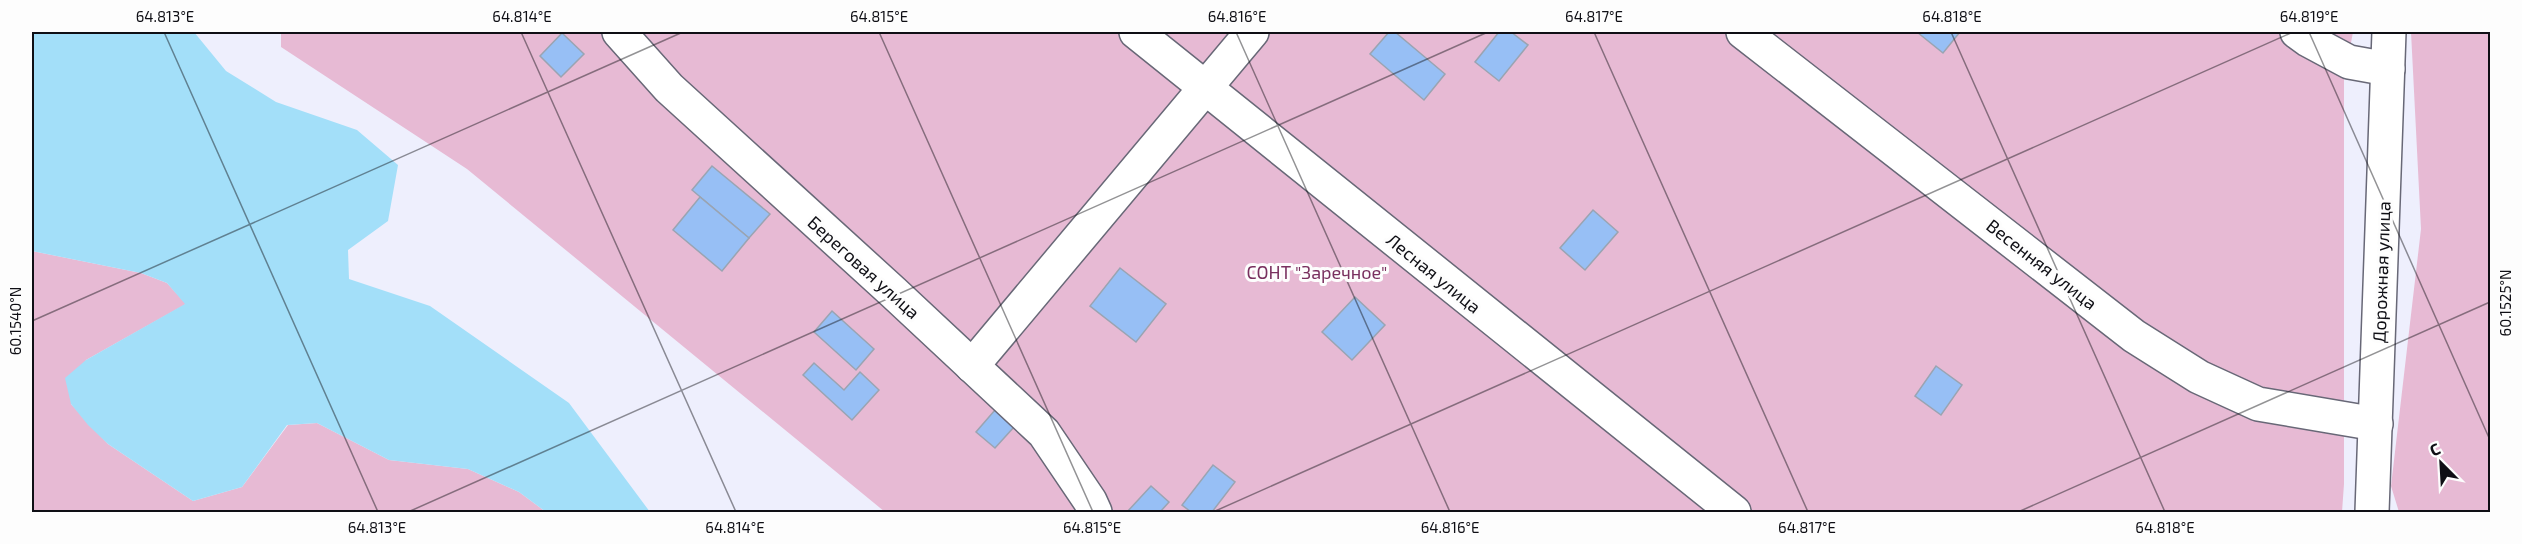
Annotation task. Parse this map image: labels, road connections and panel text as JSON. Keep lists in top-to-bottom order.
{
  "streets": {
    "street": [
      "Весенняя улица",
      "Береговая улица",
      "Дорожная улица",
      "Лесная улица"
    ]
  },
  "crossings": [
    ["Весенняя улица", "Дорожная улица"]
  ],
  "parks": ["СОНТ \"Заречное\""],
  "north": "top left",
  "coordinates": [
    "64.813°E",
    "64.814°E",
    "64.815°E",
    "64.816°E",
    "64.817°E",
    "64.818°E",
    "64.819°E",
    "60.1525°N",
    "60.1540°N"
  ]
}
